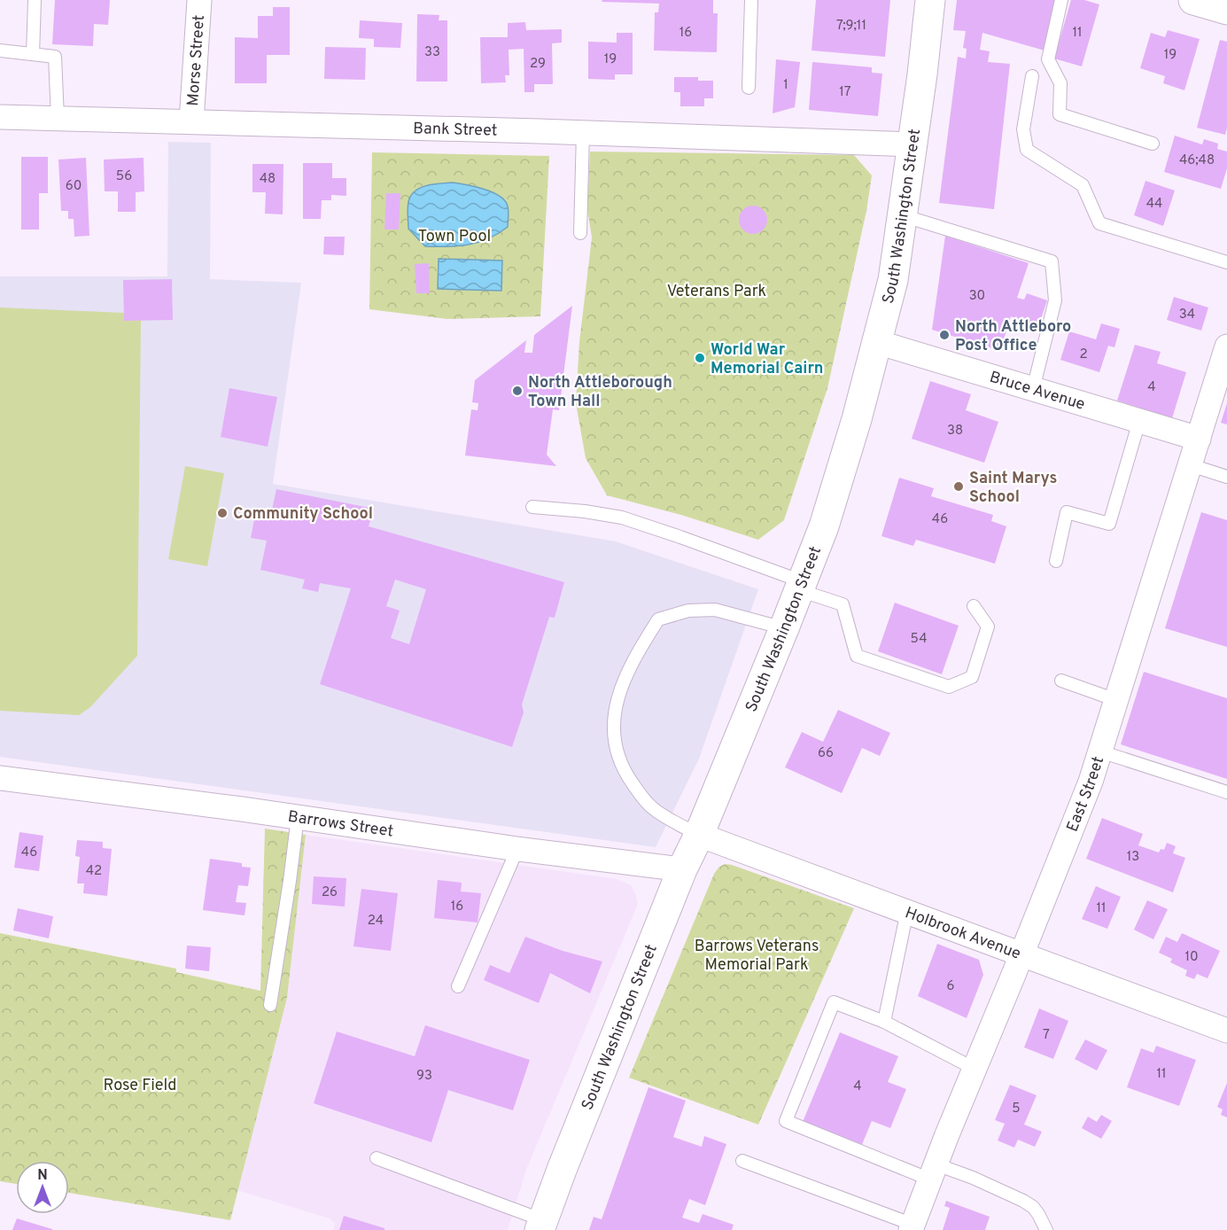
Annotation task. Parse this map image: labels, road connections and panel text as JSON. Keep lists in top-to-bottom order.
{
  "streets": {
    "main road": ["South Washington Street"],
    "street": [
      "Morse Street",
      "Bank Street",
      "Bruce Avenue",
      "East Street",
      "Barrows Street",
      "Holbrook Avenue"
    ]
  },
  "crossings": [
    ["Morse Street", "Bank Street"],
    ["Bank Street", "South Washington Street"],
    ["South Washington Street", "Bruce Avenue"],
    ["South Washington Street", "Barrows Street"],
    ["South Washington Street", "Holbrook Avenue"],
    ["Bruce Avenue", "East Street"],
    ["East Street", "Holbrook Avenue"]
  ],
  "parks": [
    "Town Pool",
    "Veterans Park",
    "Barrows Veterans Memorial Park",
    "Rose Field"
  ],
  "places": [
    "North Attleboro Post Office",
    "World War Memorial Cairn",
    "North Attleborough Town Hall",
    "Saint Marys School",
    "Community School"
  ],
  "house_numbers": [
    "7;9;11",
    "16",
    "11",
    "33",
    "19",
    "19",
    "29",
    "1",
    "17",
    "46;48",
    "56",
    "48",
    "60",
    "44",
    "30",
    "34",
    "2",
    "4",
    "38",
    "46",
    "54",
    "66",
    "46",
    "13",
    "42",
    "26",
    "16",
    "11",
    "24",
    "10",
    "6",
    "7",
    "11",
    "93",
    "4",
    "5"
  ],
  "north": "top"
}
